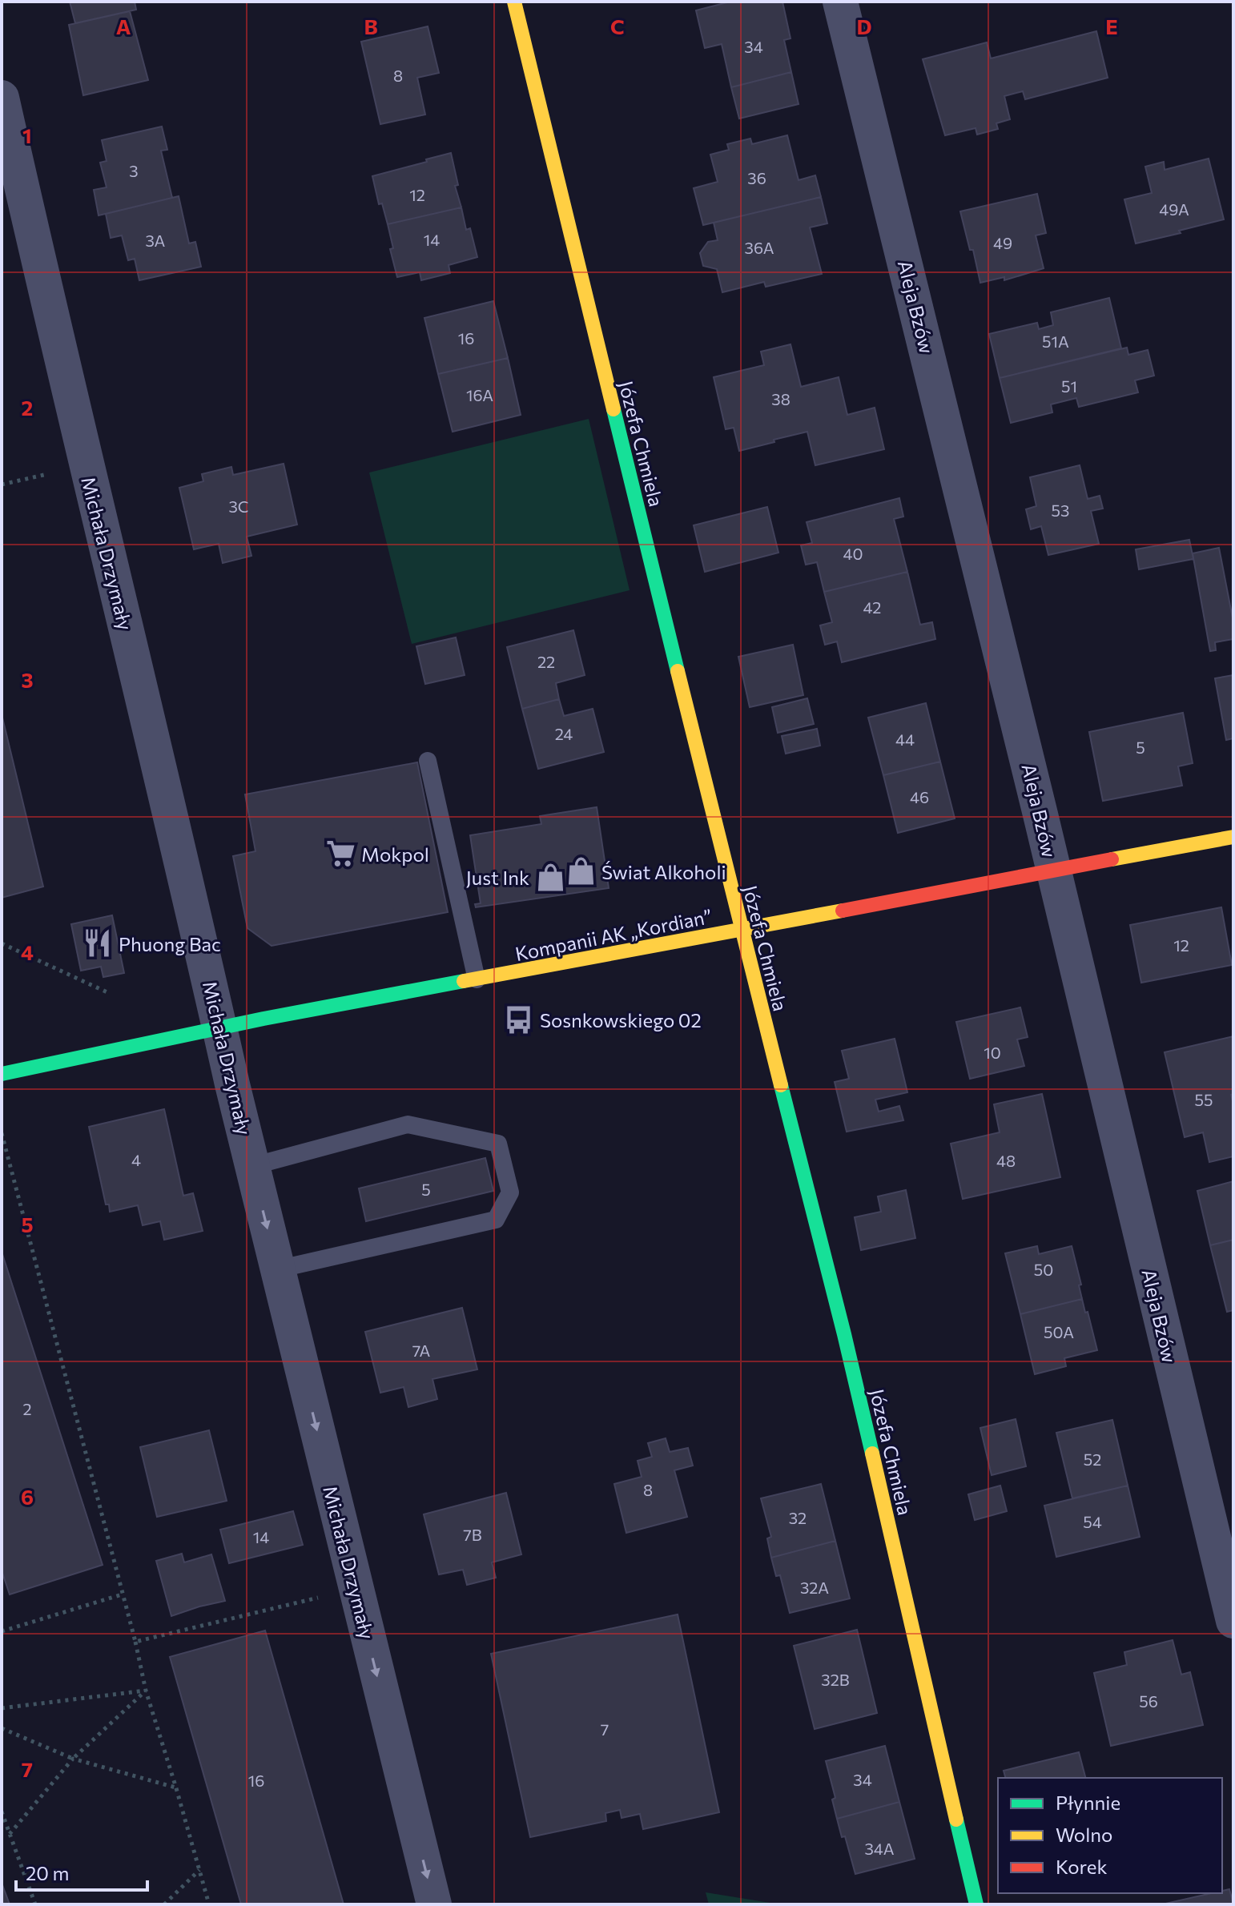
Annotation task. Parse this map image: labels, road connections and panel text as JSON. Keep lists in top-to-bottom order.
{
  "streets": {
    "street": [
      "Aleja Bzów",
      "Józefa Chmiela",
      "Michała Drzymały",
      "Kompanii AK „Kordian”"
    ]
  },
  "crossings": [
    ["Aleja Bzów", "Kompanii AK „Kordian”"],
    ["Józefa Chmiela", "Kompanii AK „Kordian”"],
    ["Michała Drzymały", "Kompanii AK „Kordian”"]
  ],
  "one_way": ["Michała Drzymały"],
  "places": {
    "supermarket": ["Mokpol"],
    "shop": ["Świat Alkoholi", "Just Ink"],
    "restaurant": ["Phuong Bac"],
    "bus stop": ["Sosnkowskiego 02"]
  },
  "house_numbers": [
    "34",
    "8",
    "3",
    "36",
    "12",
    "49A",
    "14",
    "3A",
    "49",
    "36A",
    "16",
    "51A",
    "51",
    "16A",
    "38",
    "3C",
    "53",
    "40",
    "42",
    "22",
    "24",
    "44",
    "5",
    "46",
    "12",
    "10",
    "55",
    "4",
    "48",
    "5",
    "50",
    "50A",
    "7A",
    "2",
    "52",
    "8",
    "32",
    "54",
    "7B",
    "14",
    "32A",
    "32B",
    "56",
    "7",
    "34",
    "16",
    "34A"
  ],
  "legend": ["Płynnie", "Wolno", "Korek"],
  "scale_bar": "20 m",
  "grid": {
    "columns": [
      "A",
      "B",
      "C",
      "D",
      "E"
    ],
    "rows": [
      "1",
      "2",
      "3",
      "4",
      "5",
      "6",
      "7"
    ]
  }
}
